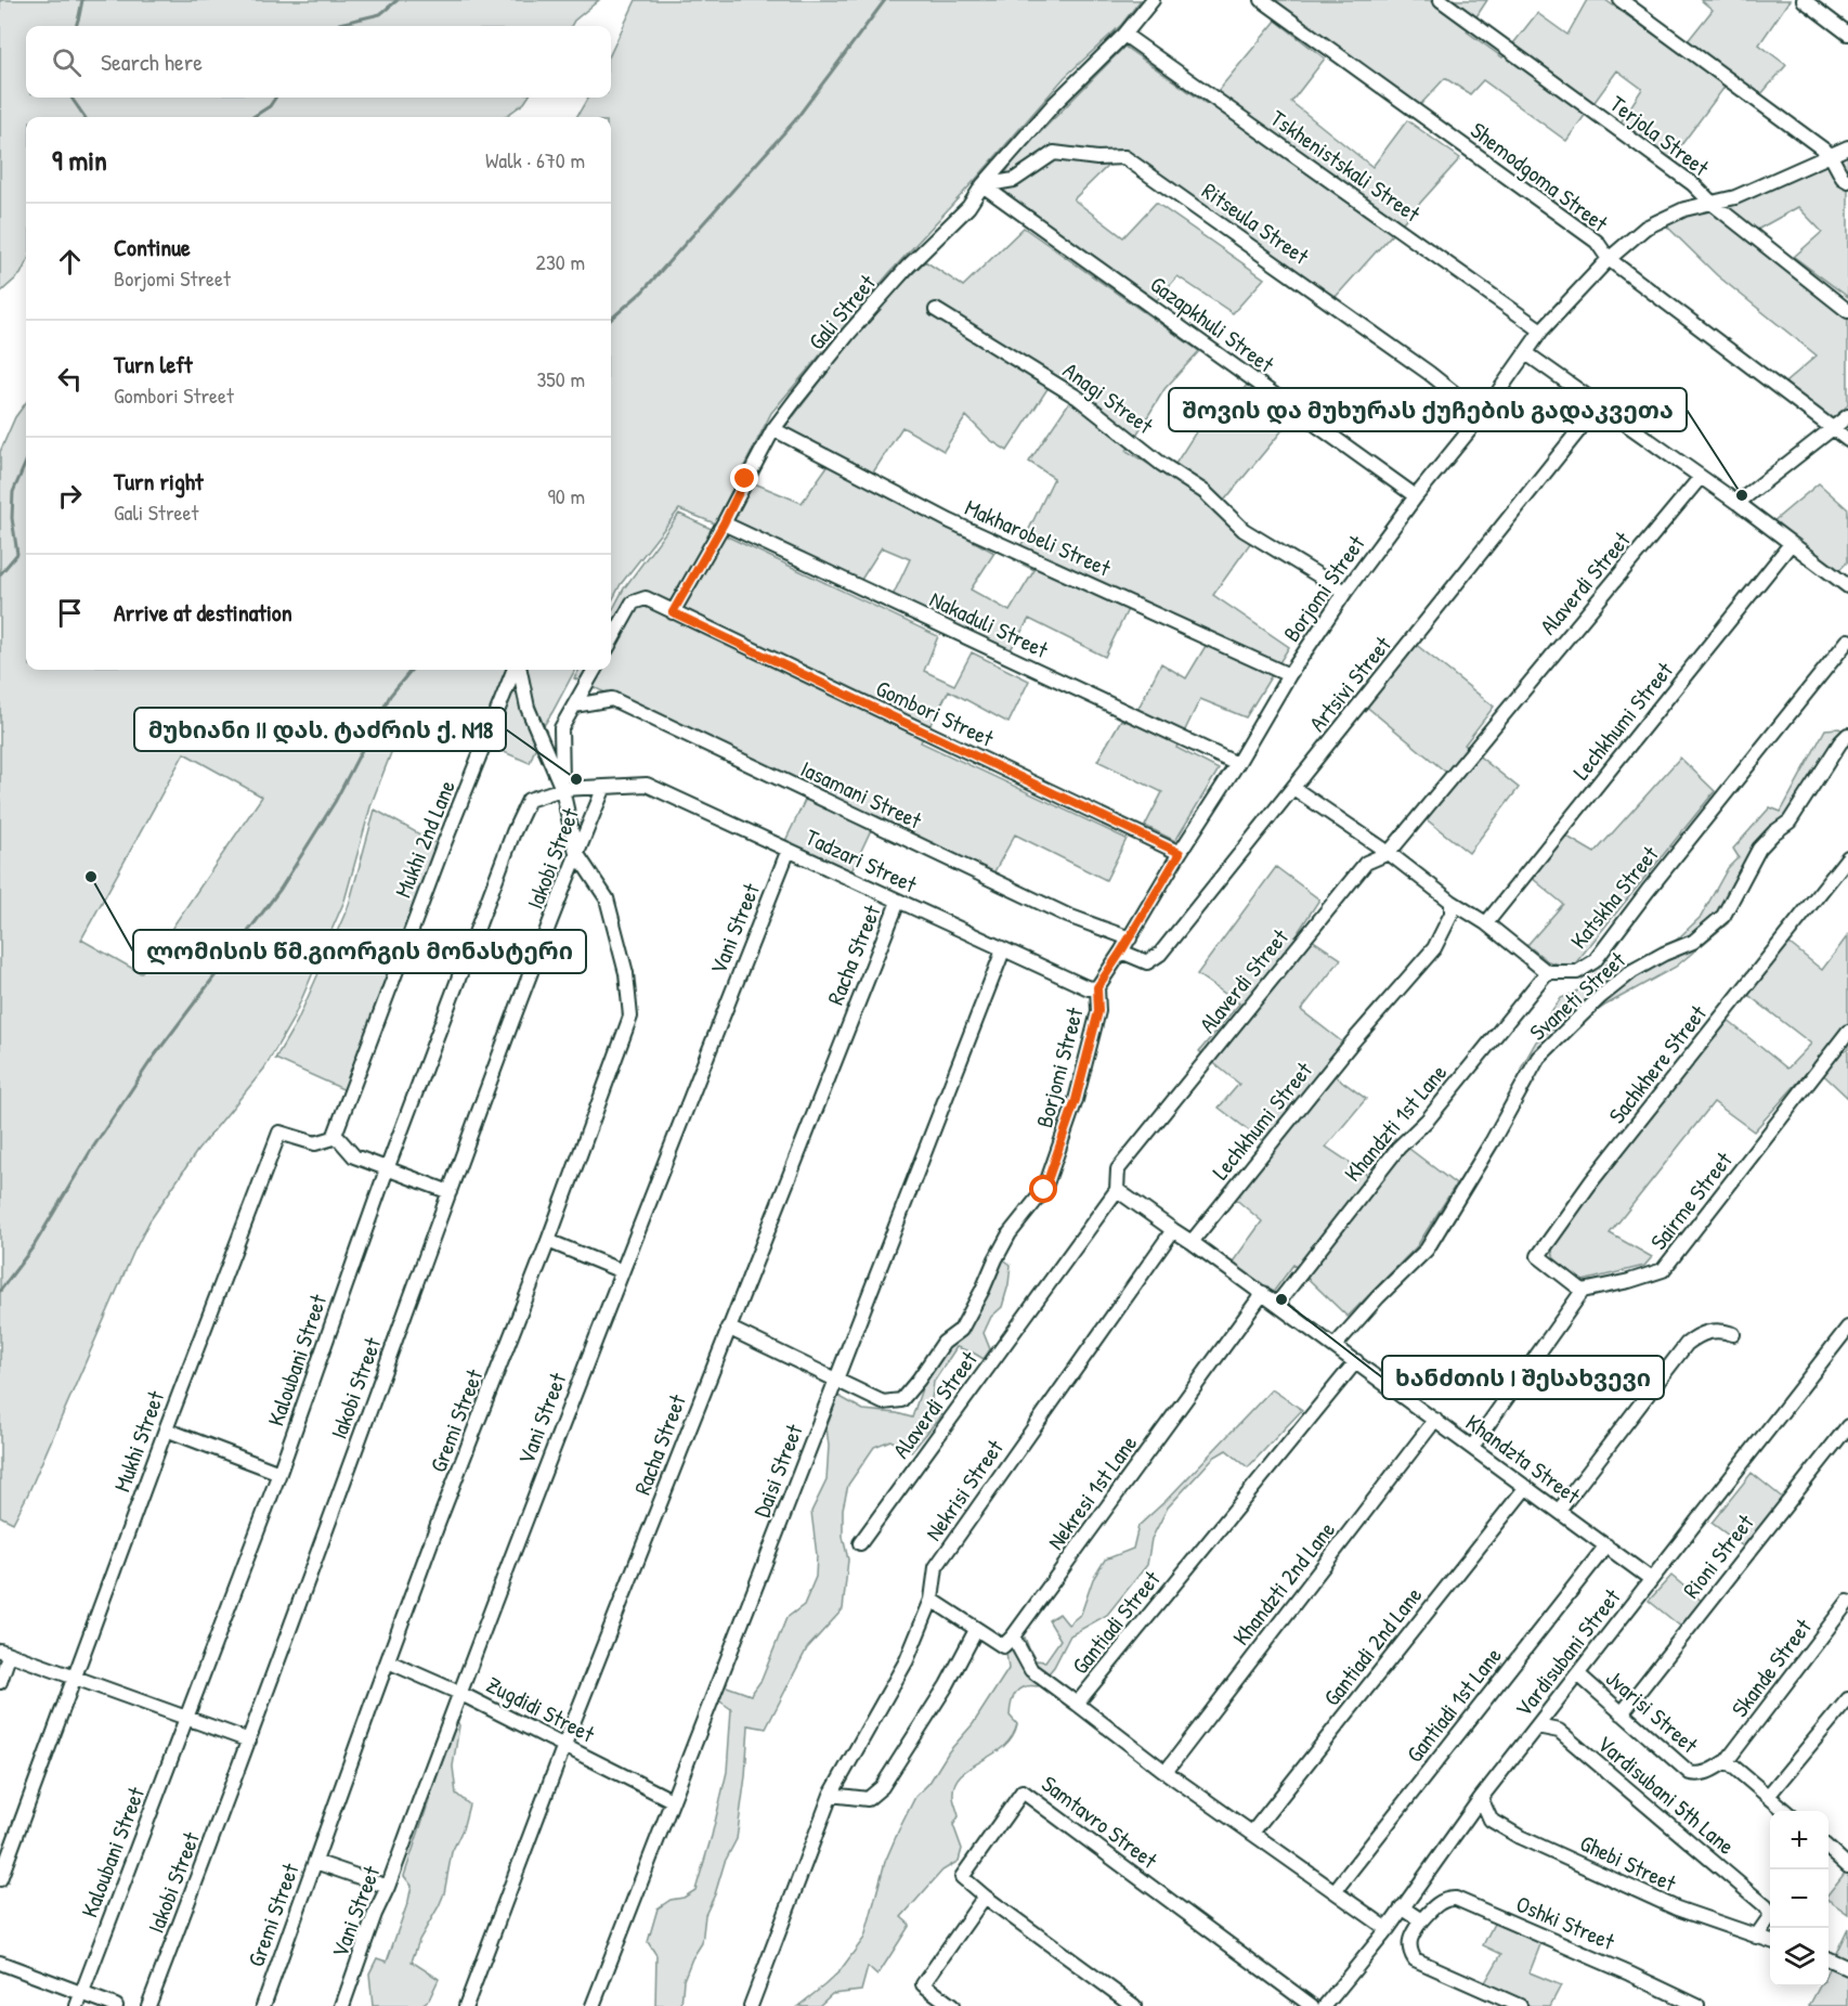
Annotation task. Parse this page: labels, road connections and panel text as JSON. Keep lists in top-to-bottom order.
{
  "streets": {
    "street": [
      "Terjola Street",
      "Tskhenistskali Street",
      "Shemodgoma Street",
      "Ritseula Street",
      "Gali Street",
      "Gazapkhuli Street",
      "Anagi Street",
      "Makharobeli Street",
      "Alaverdi Street",
      "Borjomi Street",
      "Nakaduli Street",
      "Artsivi Street",
      "Gombori Street",
      "Lechkhumi Street",
      "Iasamani Street",
      "Mukhi 2nd Lane",
      "Iakobi Street",
      "Tadzari Street",
      "Katskha Street",
      "Vani Street",
      "Racha Street",
      "Svaneti Street",
      "Sachkhere Street",
      "Khandzti 1st Lane",
      "Sairme Street",
      "Kaloubani Street",
      "Gremi Street",
      "Mukhi Street",
      "Khandzta Street",
      "Daisi Street",
      "Nekrisi Street",
      "Nekresi 1st Lane",
      "Rioni Street",
      "Khandzti 2nd Lane",
      "Gantiadi Street",
      "Gantiadi 2nd Lane",
      "Vardisubani Street",
      "Skande Street",
      "Gantiadi 1st Lane",
      "Zugdidi Street",
      "Jvarisi Street",
      "Vardisubani 5th Lane",
      "Samtavro Street",
      "Ghebi Street",
      "Oshki Street"
    ]
  },
  "crossings": [
    ["Terjola Street", "Borjomi Street"],
    ["Tskhenistskali Street", "Gali Street"],
    ["Tskhenistskali Street", "Borjomi Street"],
    ["Shemodgoma Street", "Borjomi Street"],
    ["Ritseula Street", "Gali Street"],
    ["Ritseula Street", "Gazapkhuli Street"],
    ["Ritseula Street", "Borjomi Street"],
    ["Gali Street", "Gazapkhuli Street"],
    ["Gali Street", "Makharobeli Street"],
    ["Gali Street", "Nakaduli Street"],
    ["Gali Street", "Gombori Street"],
    ["Gazapkhuli Street", "Borjomi Street"],
    ["Anagi Street", "Borjomi Street"],
    ["Makharobeli Street", "Borjomi Street"],
    ["Alaverdi Street", "Khandzta Street"],
    ["Borjomi Street", "Nakaduli Street"],
    ["Borjomi Street", "Artsivi Street"],
    ["Borjomi Street", "Gombori Street"],
    ["Borjomi Street", "Iasamani Street"],
    ["Borjomi Street", "Tadzari Street"],
    ["Borjomi Street", "Racha Street"],
    ["Borjomi Street", "Daisi Street"],
    ["Lechkhumi Street", "Khandzta Street"],
    ["Mukhi 2nd Lane", "Mukhi Street"],
    ["Iakobi Street", "Tadzari Street"],
    ["Iakobi Street", "Kaloubani Street"],
    ["Iakobi Street", "Gremi Street"],
    ["Tadzari Street", "Vani Street"],
    ["Tadzari Street", "Racha Street"],
    ["Tadzari Street", "Kaloubani Street"],
    ["Tadzari Street", "Daisi Street"],
    ["Katskha Street", "Khandzti 1st Lane"],
    ["Vani Street", "Zugdidi Street"],
    ["Racha Street", "Zugdidi Street"],
    ["Svaneti Street", "Khandzta Street"],
    ["Sachkhere Street", "Sairme Street"],
    ["Khandzti 1st Lane", "Khandzta Street"],
    ["Gremi Street", "Zugdidi Street"],
    ["Khandzta Street", "Nekrisi Street"],
    ["Khandzta Street", "Nekresi 1st Lane"],
    ["Khandzta Street", "Khandzti 2nd Lane"],
    ["Khandzta Street", "Gantiadi Street"],
    ["Khandzta Street", "Gantiadi 2nd Lane"],
    ["Khandzta Street", "Vardisubani Street"],
    ["Khandzta Street", "Gantiadi 1st Lane"],
    ["Daisi Street", "Zugdidi Street"],
    ["Rioni Street", "Jvarisi Street"],
    ["Khandzti 2nd Lane", "Gantiadi Street"],
    ["Gantiadi Street", "Gantiadi 2nd Lane"],
    ["Gantiadi Street", "Vardisubani Street"],
    ["Gantiadi Street", "Gantiadi 1st Lane"],
    ["Vardisubani Street", "Jvarisi Street"],
    ["Vardisubani Street", "Vardisubani 5th Lane"],
    ["Vardisubani Street", "Ghebi Street"],
    ["Skande Street", "Jvarisi Street"],
    ["Vardisubani 5th Lane", "Ghebi Street"]
  ],
  "places": [
    "შოვის და მუხურას ქუჩების გადაკვეთა",
    "მუხიანი II დას. ტაძრის ქ. N18",
    "ლომისის წმ.გიორგის მონასტერი",
    "ხანძთის I შესახვევი"
  ],
  "page": {
    "search": "Search here",
    "heading": ["9 min", "Walk · 670 m"],
    "list": [
      ["Continue", "Borjomi Street", "230 m"],
      ["Turn left", "Gombori Street", "350 m"],
      ["Turn right", "Gali Street", "90 m"],
      "Arrive at destination"
    ],
    "map_buttons": ["+", "−"]
  }
}
